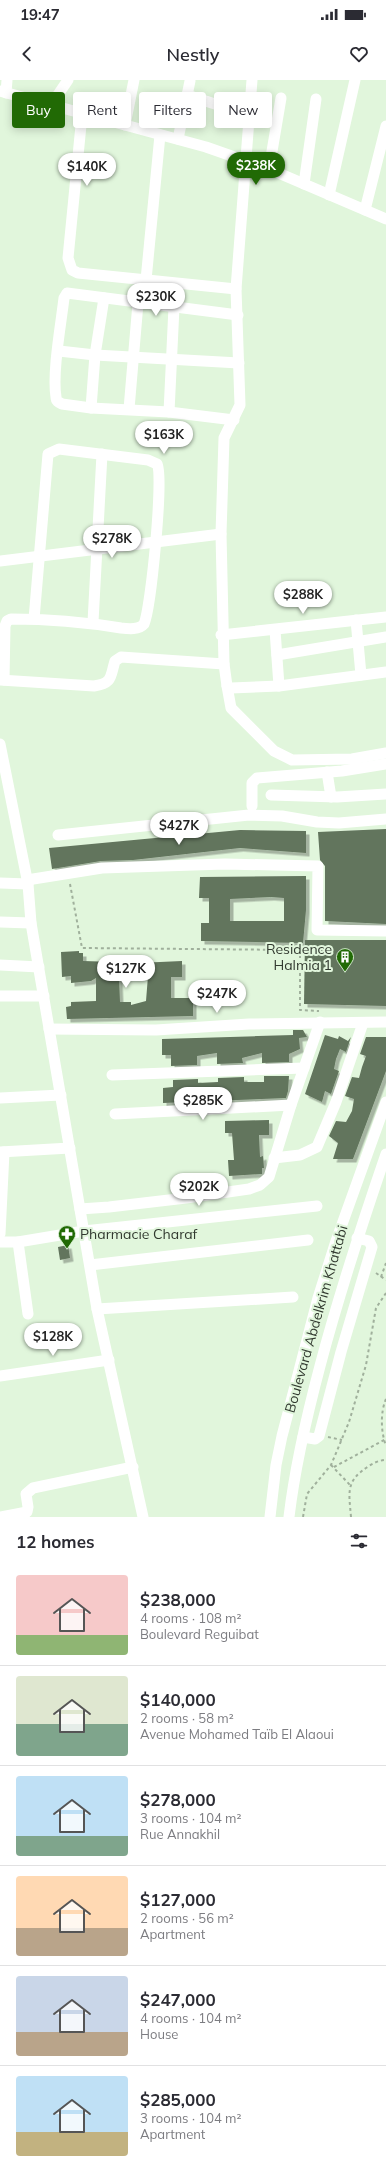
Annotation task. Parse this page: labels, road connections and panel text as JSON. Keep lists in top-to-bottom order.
{
  "streets": {
    "street": ["Boulevard Abdelkrim Khattabi"]
  },
  "places": {
    "building": ["Residence Halmia 1"],
    "pharmacy": ["Pharmacie Charaf"]
  },
  "page": {
    "status": "19:47",
    "header": "Nestly",
    "chip": [
      "Buy",
      "Rent",
      "Filters",
      "New"
    ],
    "price": [
      "$238K",
      "$140K",
      "$230K",
      "$163K",
      "$278K",
      "$288K",
      "$427K",
      "$127K",
      "$247K",
      "$285K",
      "$202K",
      "$128K"
    ],
    "heading": "12 homes",
    "list": [
      {
        "name": "$238,000",
        "note": "4 rooms · 108 m² · Boulevard Reguibat"
      },
      {
        "name": "$140,000",
        "note": "2 rooms · 58 m² · Avenue Mohamed Taïb El Alaoui"
      },
      {
        "name": "$278,000",
        "note": "3 rooms · 104 m² · Rue Annakhil"
      },
      {
        "name": "$127,000",
        "note": "2 rooms · 56 m² · Apartment"
      },
      {
        "name": "$247,000",
        "note": "4 rooms · 104 m² · House"
      },
      {
        "name": "$285,000",
        "note": "3 rooms · 104 m² · Apartment"
      }
    ]
  }
}
